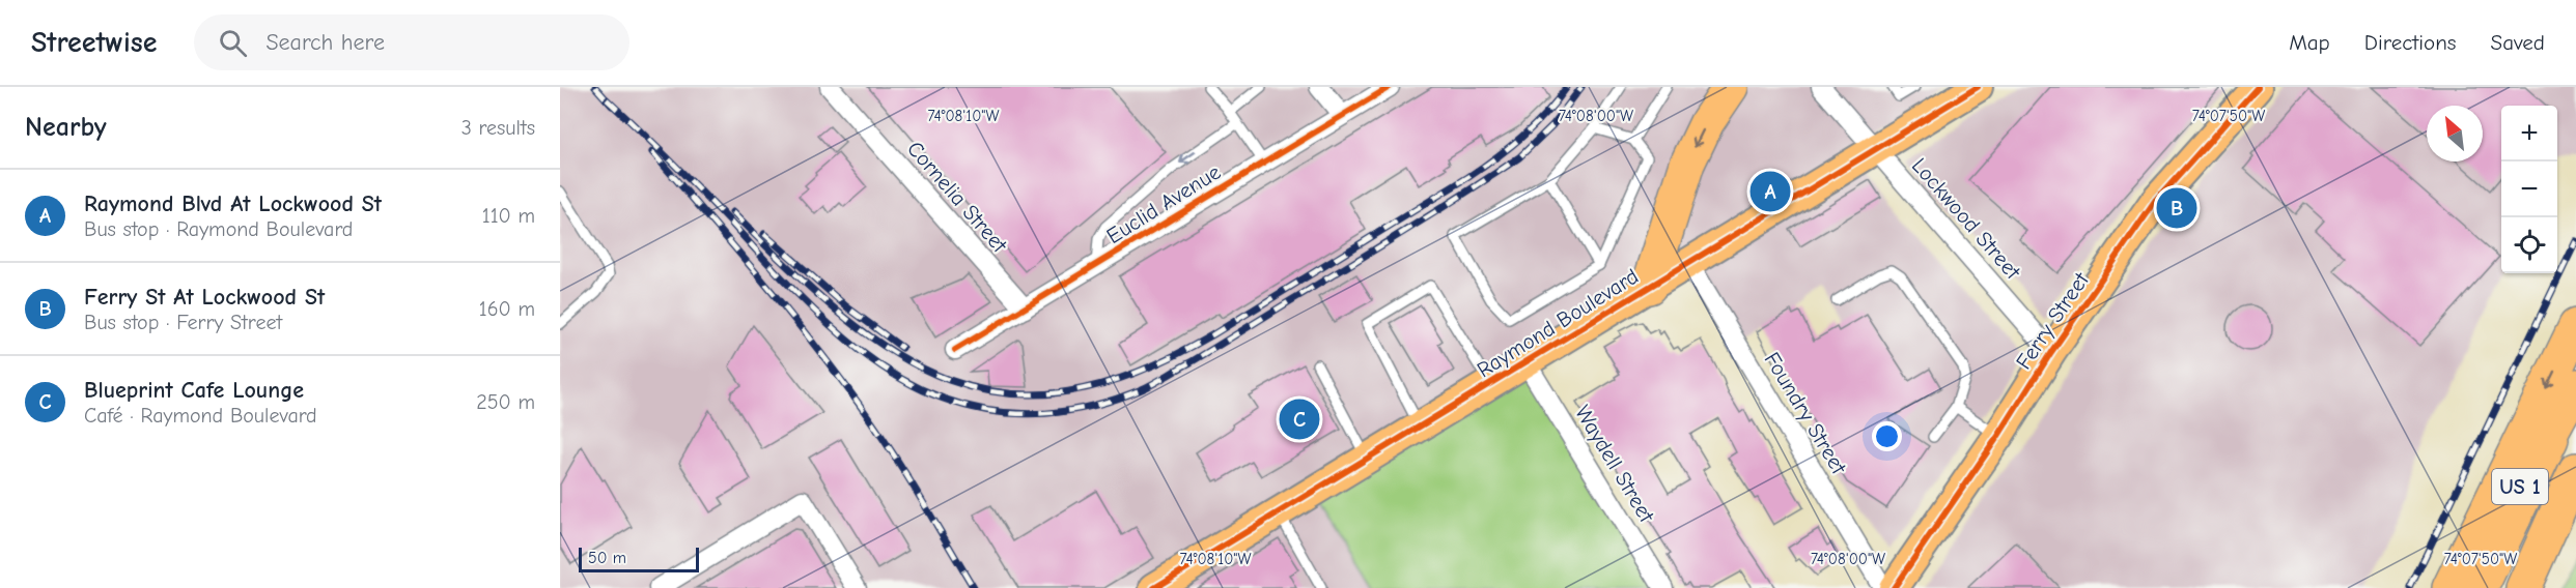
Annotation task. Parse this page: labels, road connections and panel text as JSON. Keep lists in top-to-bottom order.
{
  "streets": {
    "highway": ["US 1"],
    "main road": ["Ferry Street", "Raymond Boulevard"],
    "street": [
      "Cornelia Street",
      "Euclid Avenue",
      "Lockwood Street",
      "Foundry Street",
      "Waydell Street"
    ]
  },
  "crossings": [
    ["Cornelia Street", "Euclid Avenue"],
    ["Lockwood Street", "Ferry Street"],
    ["Lockwood Street", "Raymond Boulevard"],
    ["Raymond Boulevard", "Foundry Street"],
    ["Raymond Boulevard", "Waydell Street"]
  ],
  "scale_bar": "50 m",
  "north": "top left",
  "page": {
    "header": "Streetwise",
    "search": "Search here",
    "nav": ["Map", "Directions", "Saved"],
    "heading": ["Nearby", "3 results"],
    "map_buttons": ["+", "−"],
    "list": [
      {
        "mark": "A",
        "name": "Raymond Blvd At Lockwood St",
        "note": "Bus stop · Raymond Boulevard",
        "value": "110 m"
      },
      {
        "mark": "B",
        "name": "Ferry St At Lockwood St",
        "note": "Bus stop · Ferry Street",
        "value": "160 m"
      },
      {
        "mark": "C",
        "name": "Blueprint Cafe Lounge",
        "note": "Café · Raymond Boulevard",
        "value": "250 m"
      }
    ],
    "pins": ["A", "B", "C"],
    "scale": "50 m"
  },
  "coordinates": ["74°08'10\"W", "74°08'00\"W", "74°07'50\"W"]
}
